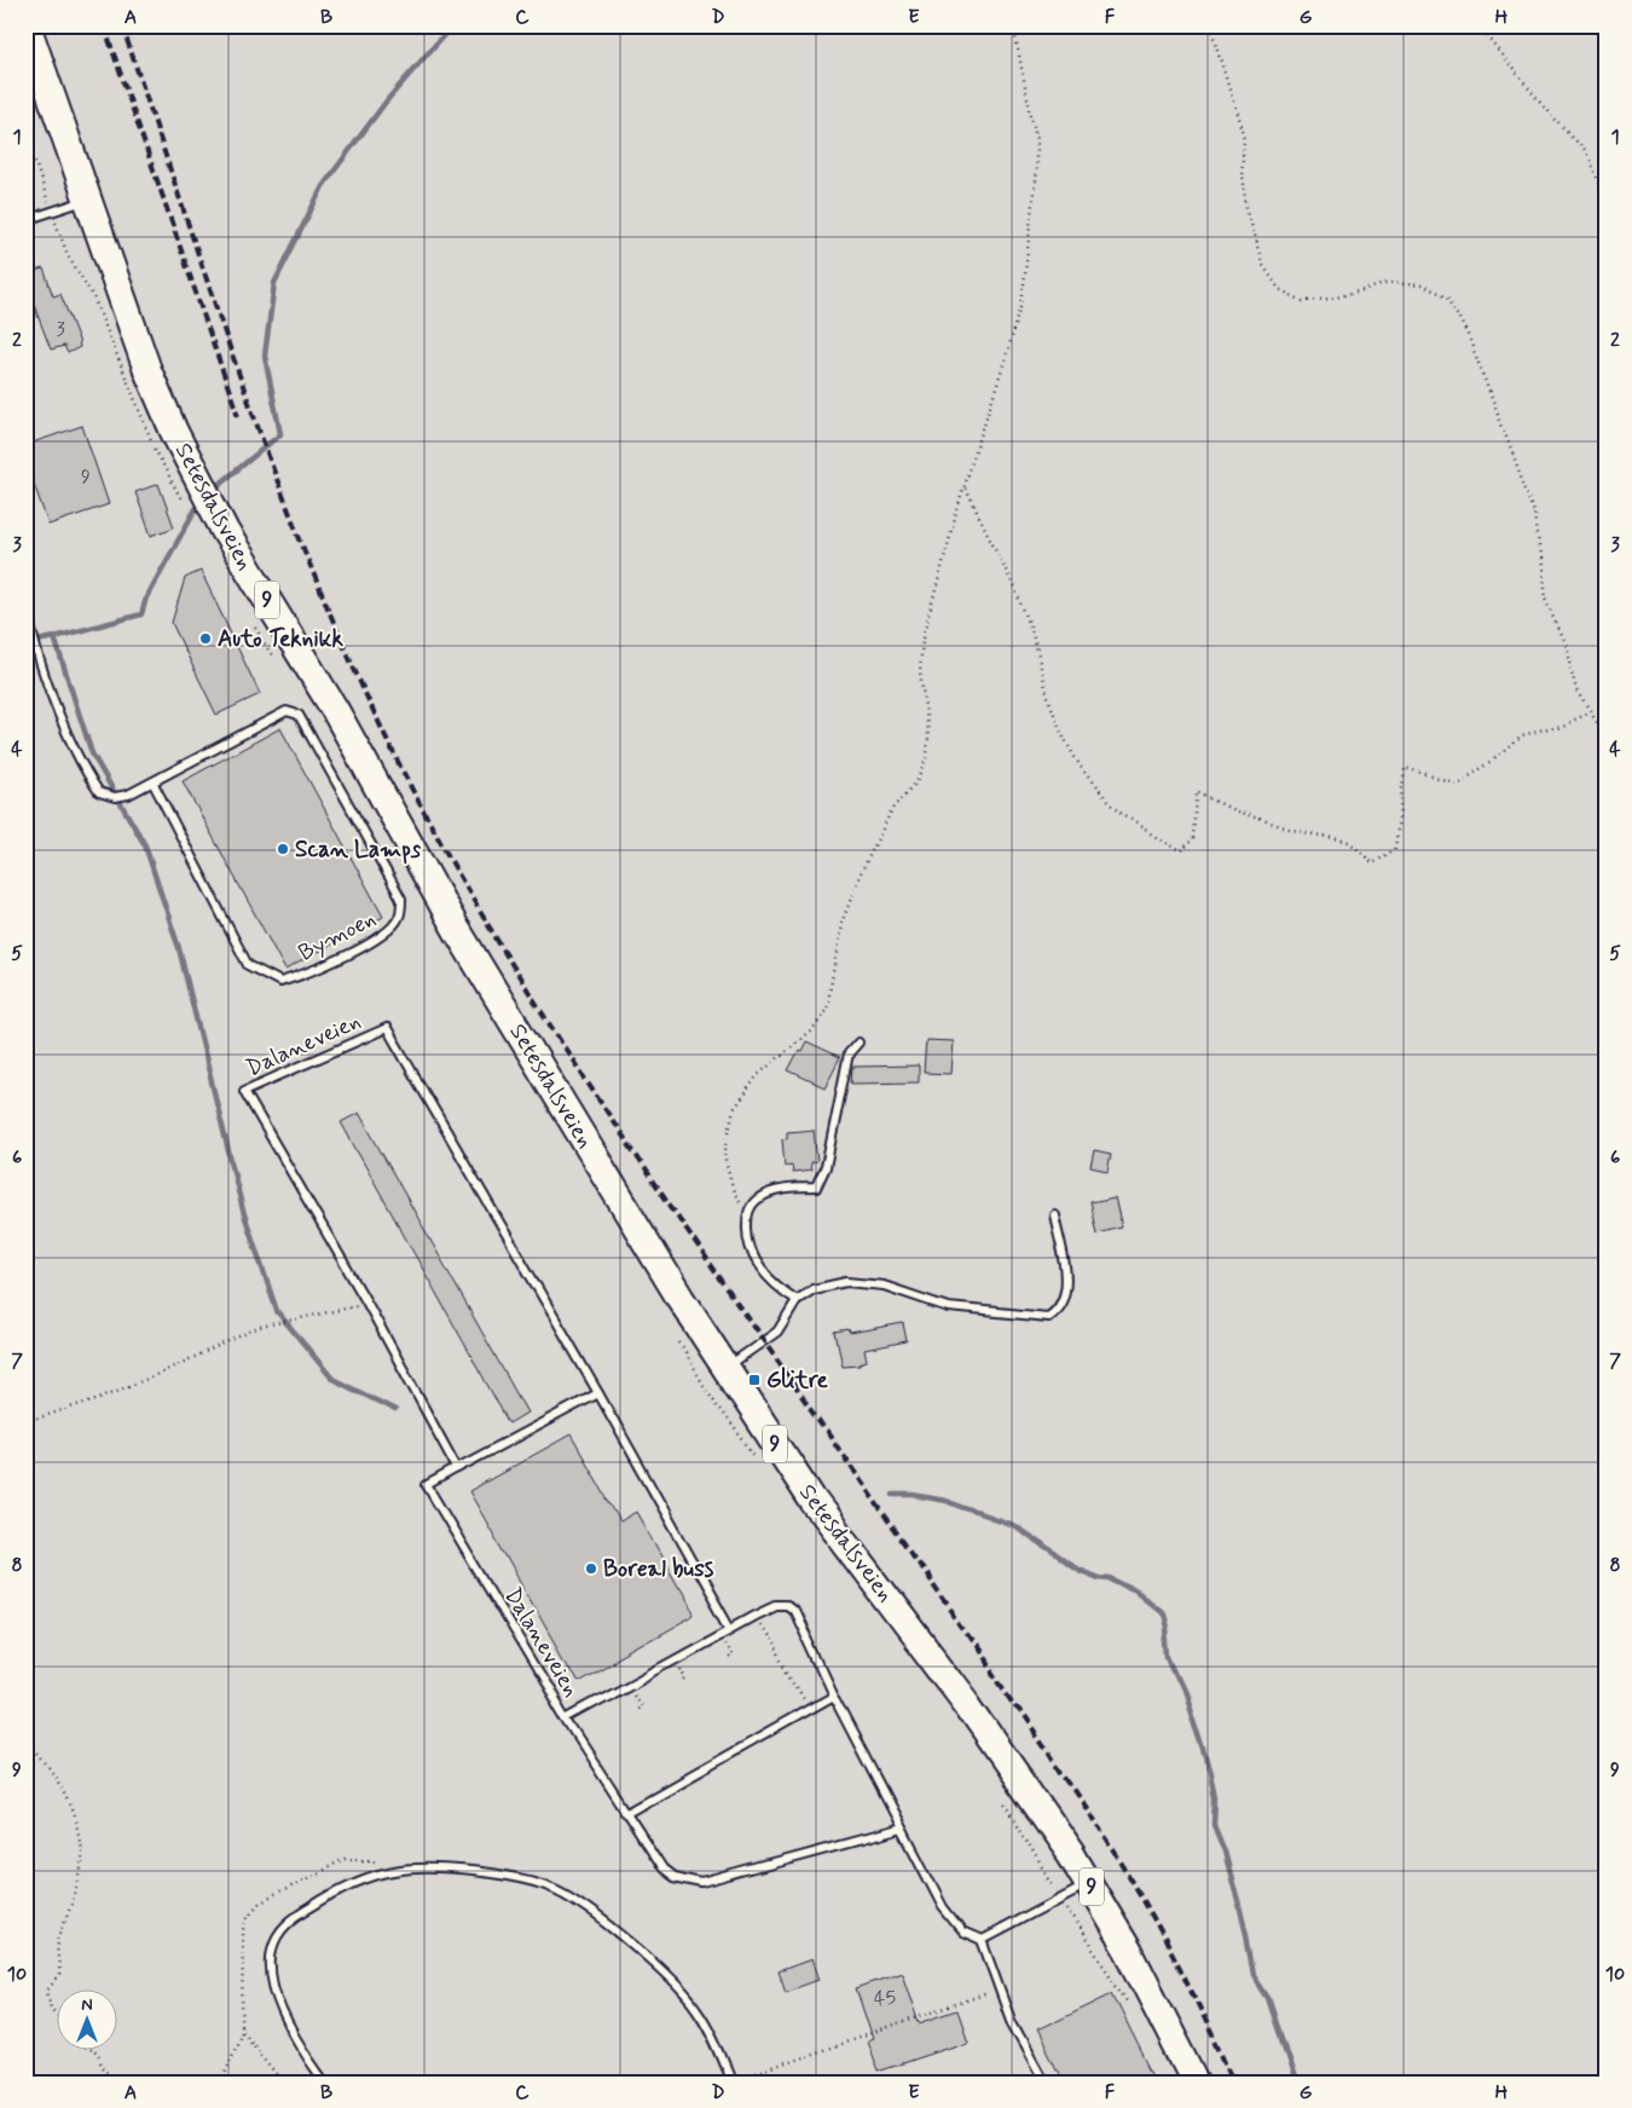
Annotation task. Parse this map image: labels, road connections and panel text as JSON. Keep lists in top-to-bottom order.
{
  "streets": {
    "highway": ["Setesdalsveien", "9"],
    "lane": ["Bymoen", "Dalaneveien"]
  },
  "places": {
    "other": ["Auto Teknikk", "Scan Lamps", "Boreal buss"],
    "transit": ["Glitre"]
  },
  "house_numbers": ["3", "9", "45"],
  "north": "top",
  "grid": {
    "columns": [
      "A",
      "B",
      "C",
      "D",
      "E",
      "F",
      "G",
      "H"
    ],
    "rows": [
      "1",
      "2",
      "3",
      "4",
      "5",
      "6",
      "7",
      "8",
      "9",
      "10"
    ]
  }
}
